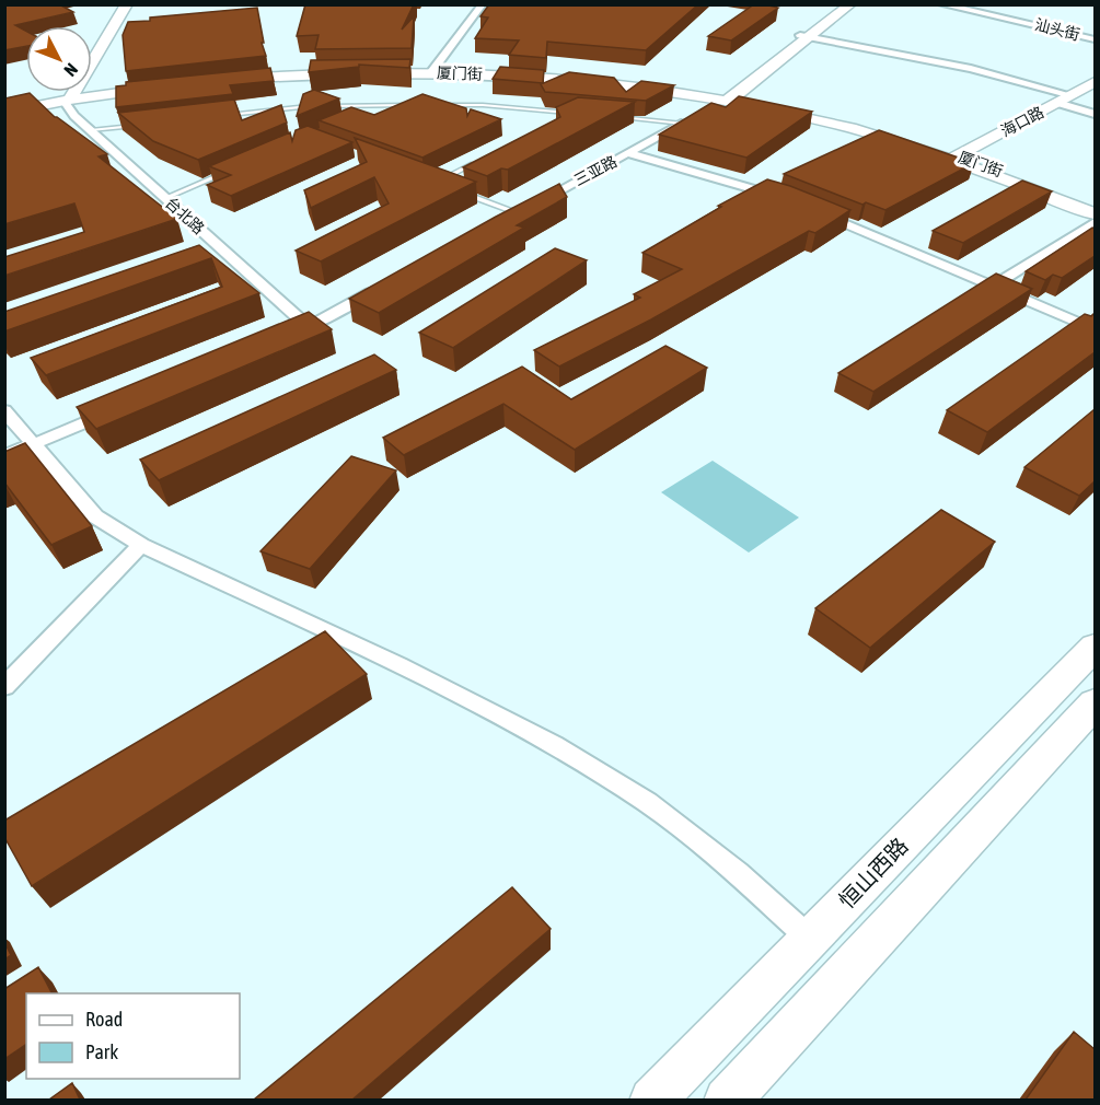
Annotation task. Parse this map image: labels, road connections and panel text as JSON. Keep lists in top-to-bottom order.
{
  "streets": {
    "main road": [
      "厦门街",
      "海口路",
      "三亚路",
      "恒山西路"
    ],
    "street": ["汕头街", "台北路"]
  },
  "crossings": [
    ["厦门街", "海口路"],
    ["厦门街", "三亚路"]
  ],
  "legend": ["Road", "Park"],
  "north": "bottom right"
}
